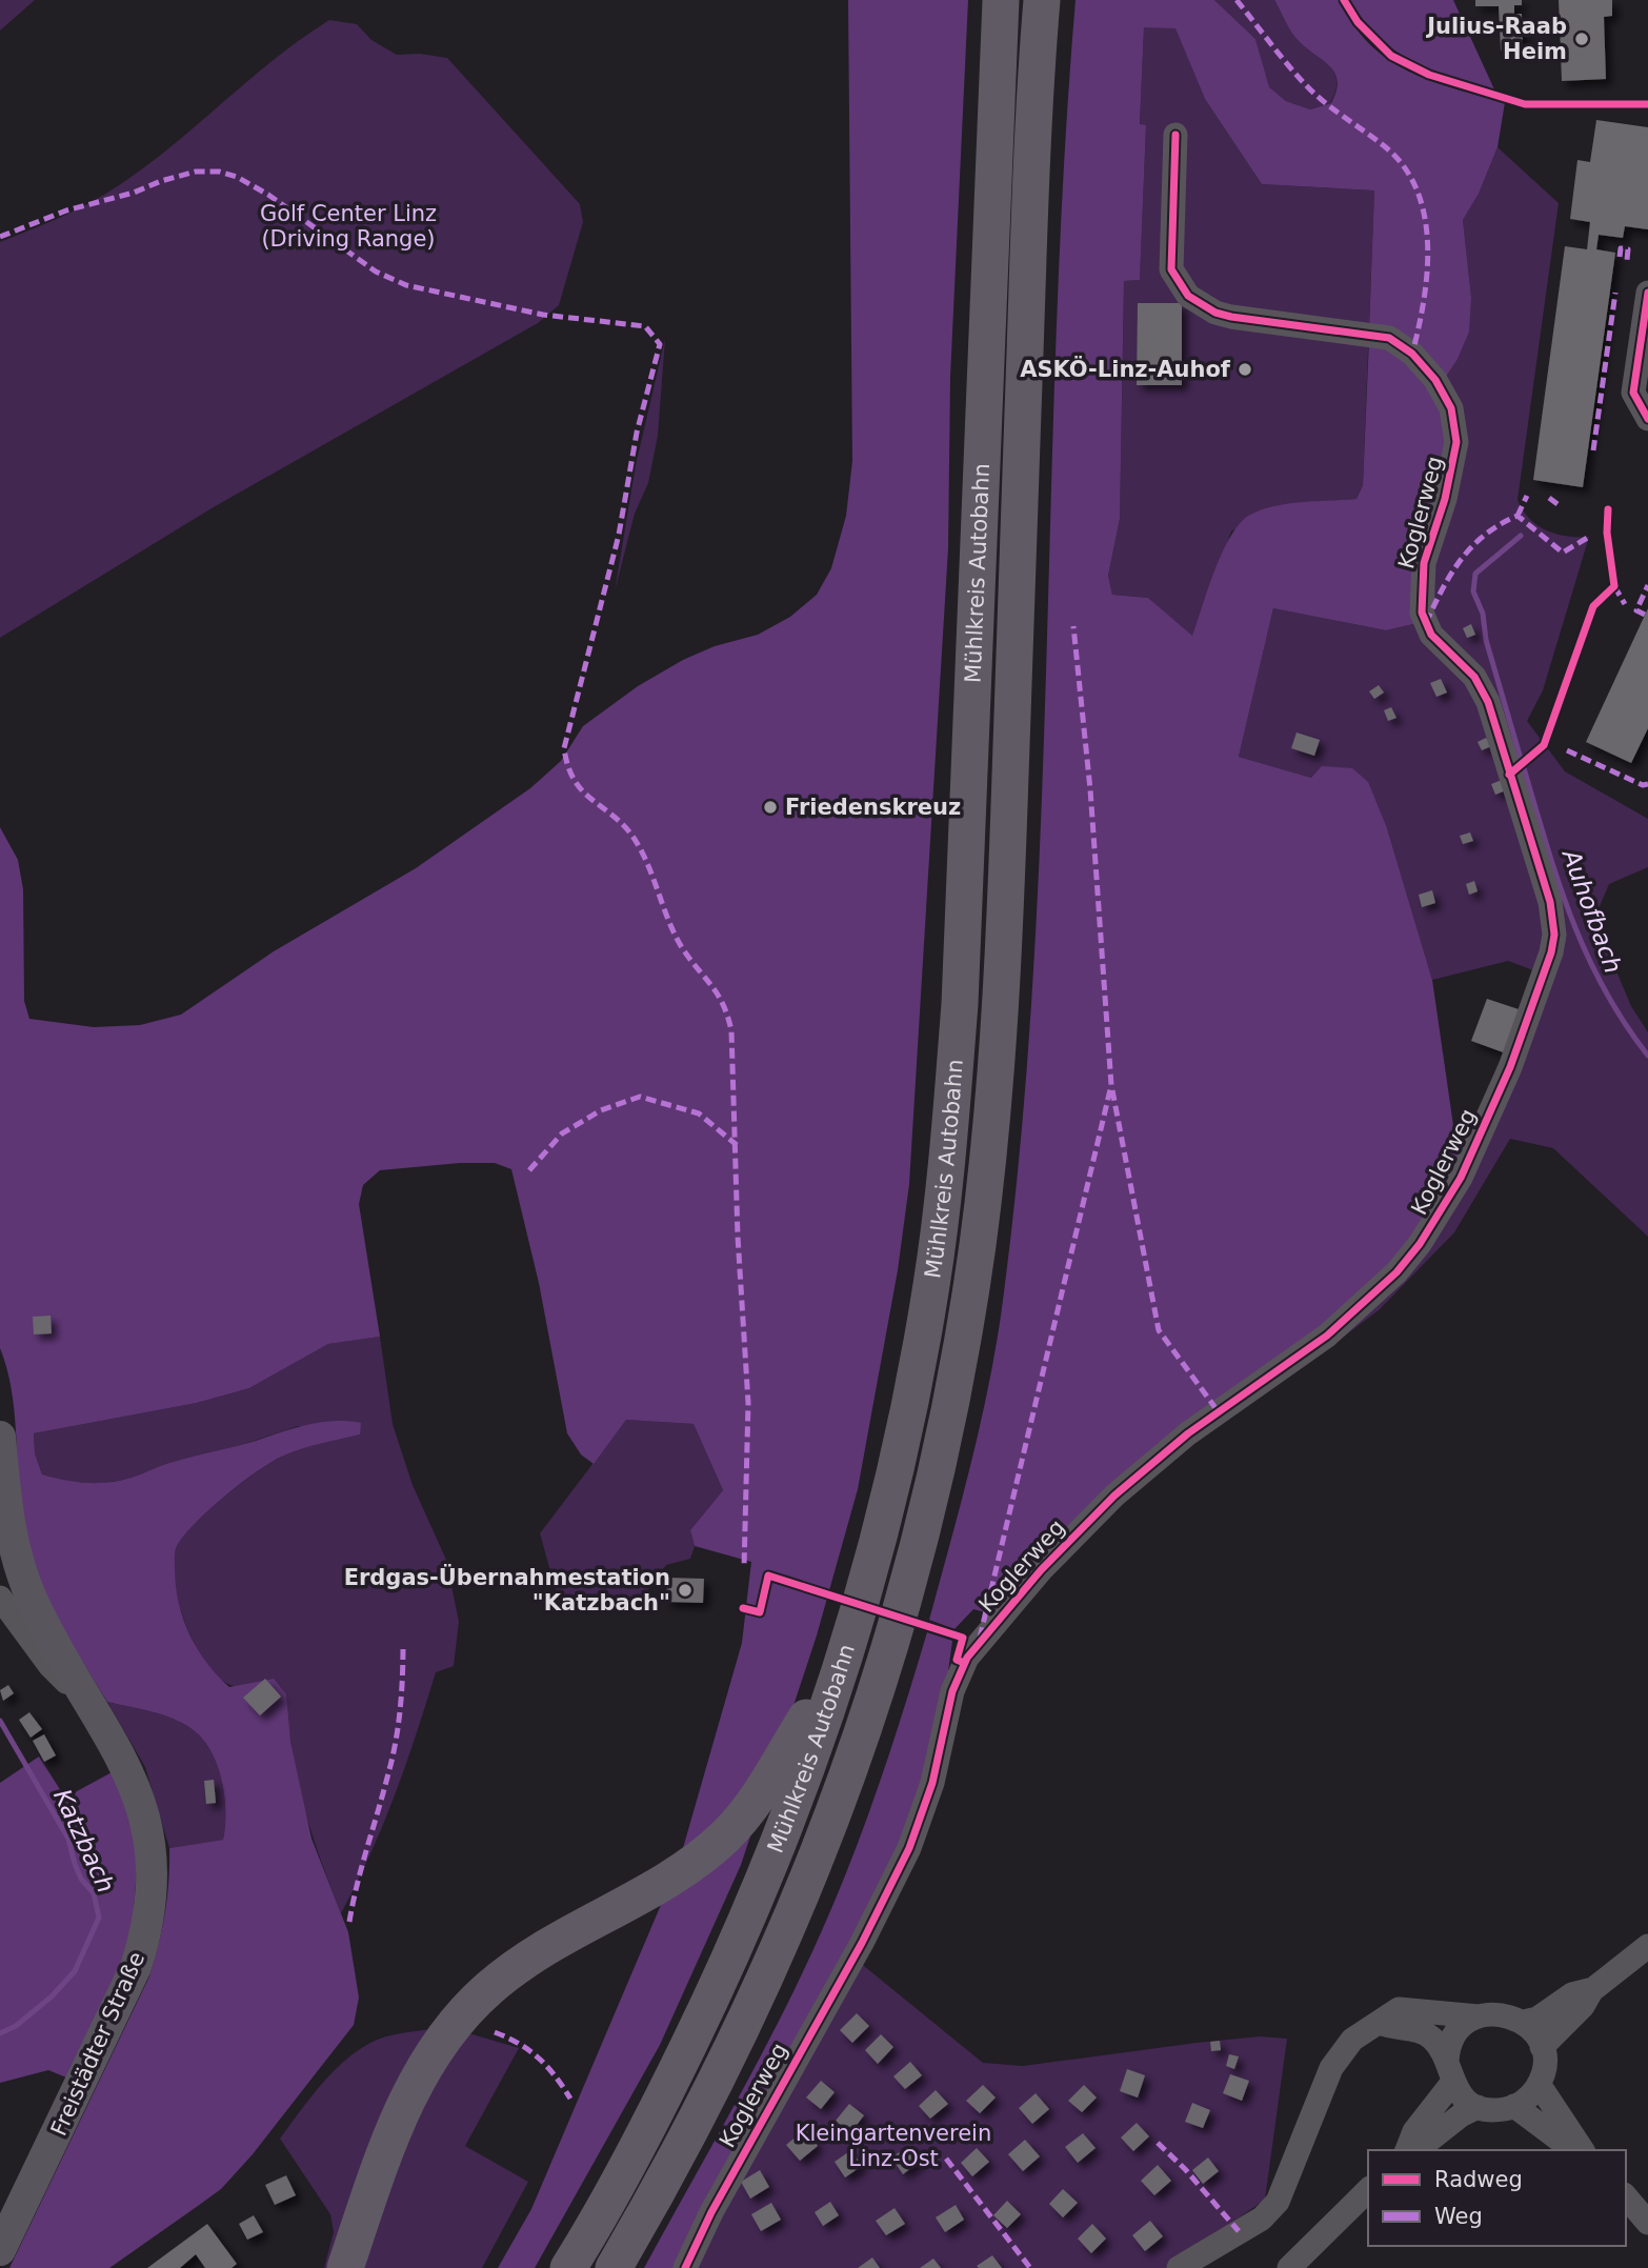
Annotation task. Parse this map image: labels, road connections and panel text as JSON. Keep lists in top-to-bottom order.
{
  "streets": {
    "highway": ["Mühlkreis Autobahn"],
    "main road": ["Freistädter Straße"],
    "street": ["Koglerweg"]
  },
  "water": ["Auhofbach", "Katzbach"],
  "parks": ["Golf Center Linz (Driving Range)", "Kleingartenverein Linz-Ost"],
  "places": [
    "Julius-Raab Heim",
    "ASKÖ-Linz-Auhof",
    "Friedenskreuz",
    "Erdgas-Übernahmestation \"Katzbach\""
  ],
  "legend": ["Radweg", "Weg"]
}
